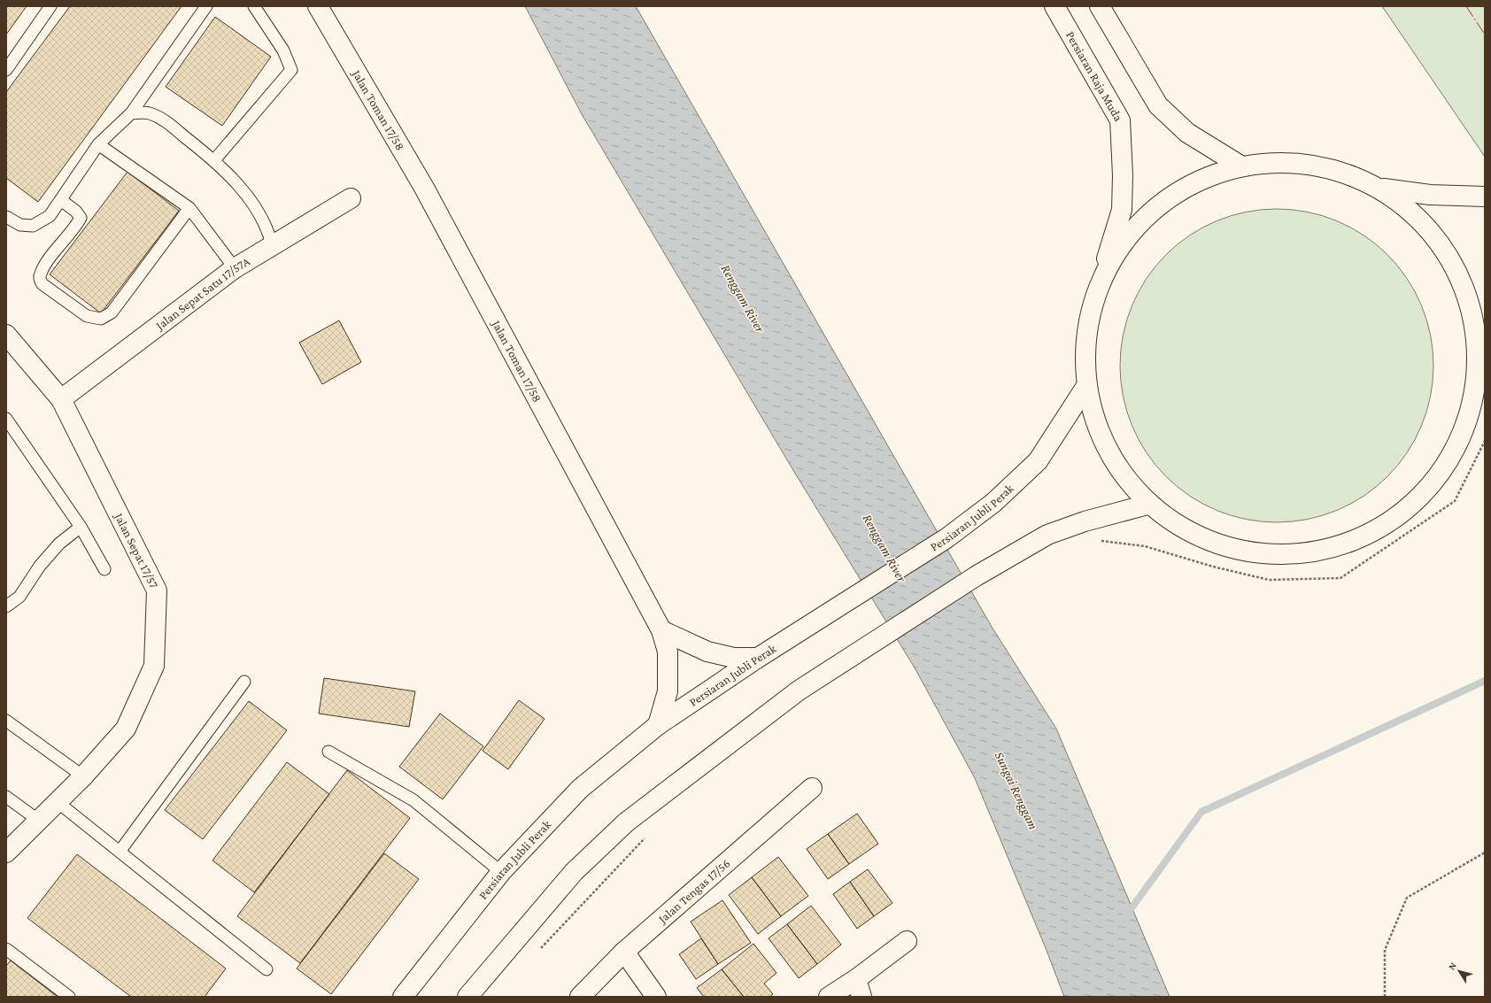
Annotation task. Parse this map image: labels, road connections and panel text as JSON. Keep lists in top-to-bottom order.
{
  "streets": {
    "main road": [
      "Persiaran Raja Muda",
      "Jalan Toman 17/58",
      "Jalan Sepat Satu 17/57A",
      "Persiaran Jubli Perak",
      "Jalan Sepat 17/57",
      "Jalan Tengas 17/56"
    ]
  },
  "crossings": [
    ["Jalan Toman 17/58", "Persiaran Jubli Perak"],
    ["Jalan Sepat Satu 17/57A", "Jalan Sepat 17/57"]
  ],
  "water": ["Renggam River", "Sungai Renggam"],
  "north": "top left"
}
